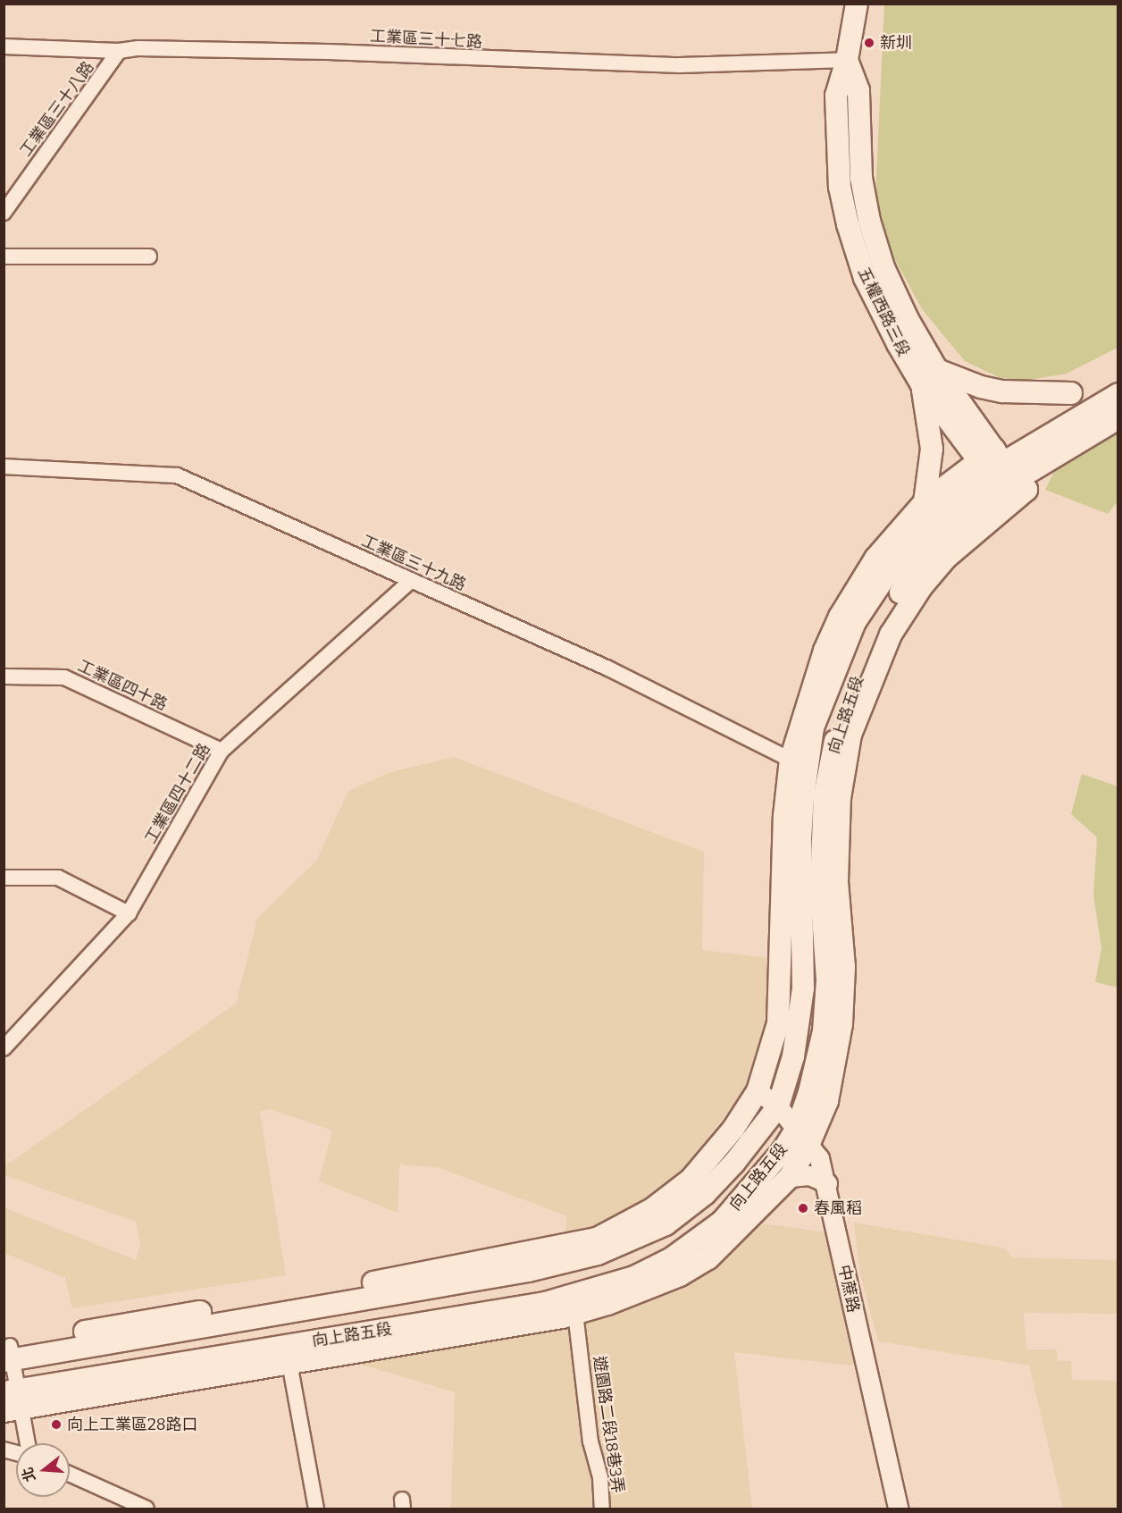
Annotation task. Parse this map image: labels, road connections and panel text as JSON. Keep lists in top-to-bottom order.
{
  "streets": {
    "main road": ["五權西路三段", "向上路五段"],
    "street": [
      "工業區三十七路",
      "工業區三十八路",
      "工業區三十九路",
      "工業區四十路",
      "工業區四十二路",
      "中蔗路",
      "遊園路二段18巷3弄"
    ]
  },
  "crossings": [
    ["工業區三十七路", "工業區三十八路"],
    ["工業區三十七路", "五權西路三段"],
    ["五權西路三段", "向上路五段"],
    ["工業區三十九路", "向上路五段"],
    ["工業區三十九路", "工業區四十二路"],
    ["工業區四十路", "工業區四十二路"],
    ["向上路五段", "中蔗路"],
    ["向上路五段", "遊園路二段18巷3弄"]
  ],
  "places": ["新圳", "春風稻", "向上工業區28路口"],
  "north": "left"
}
